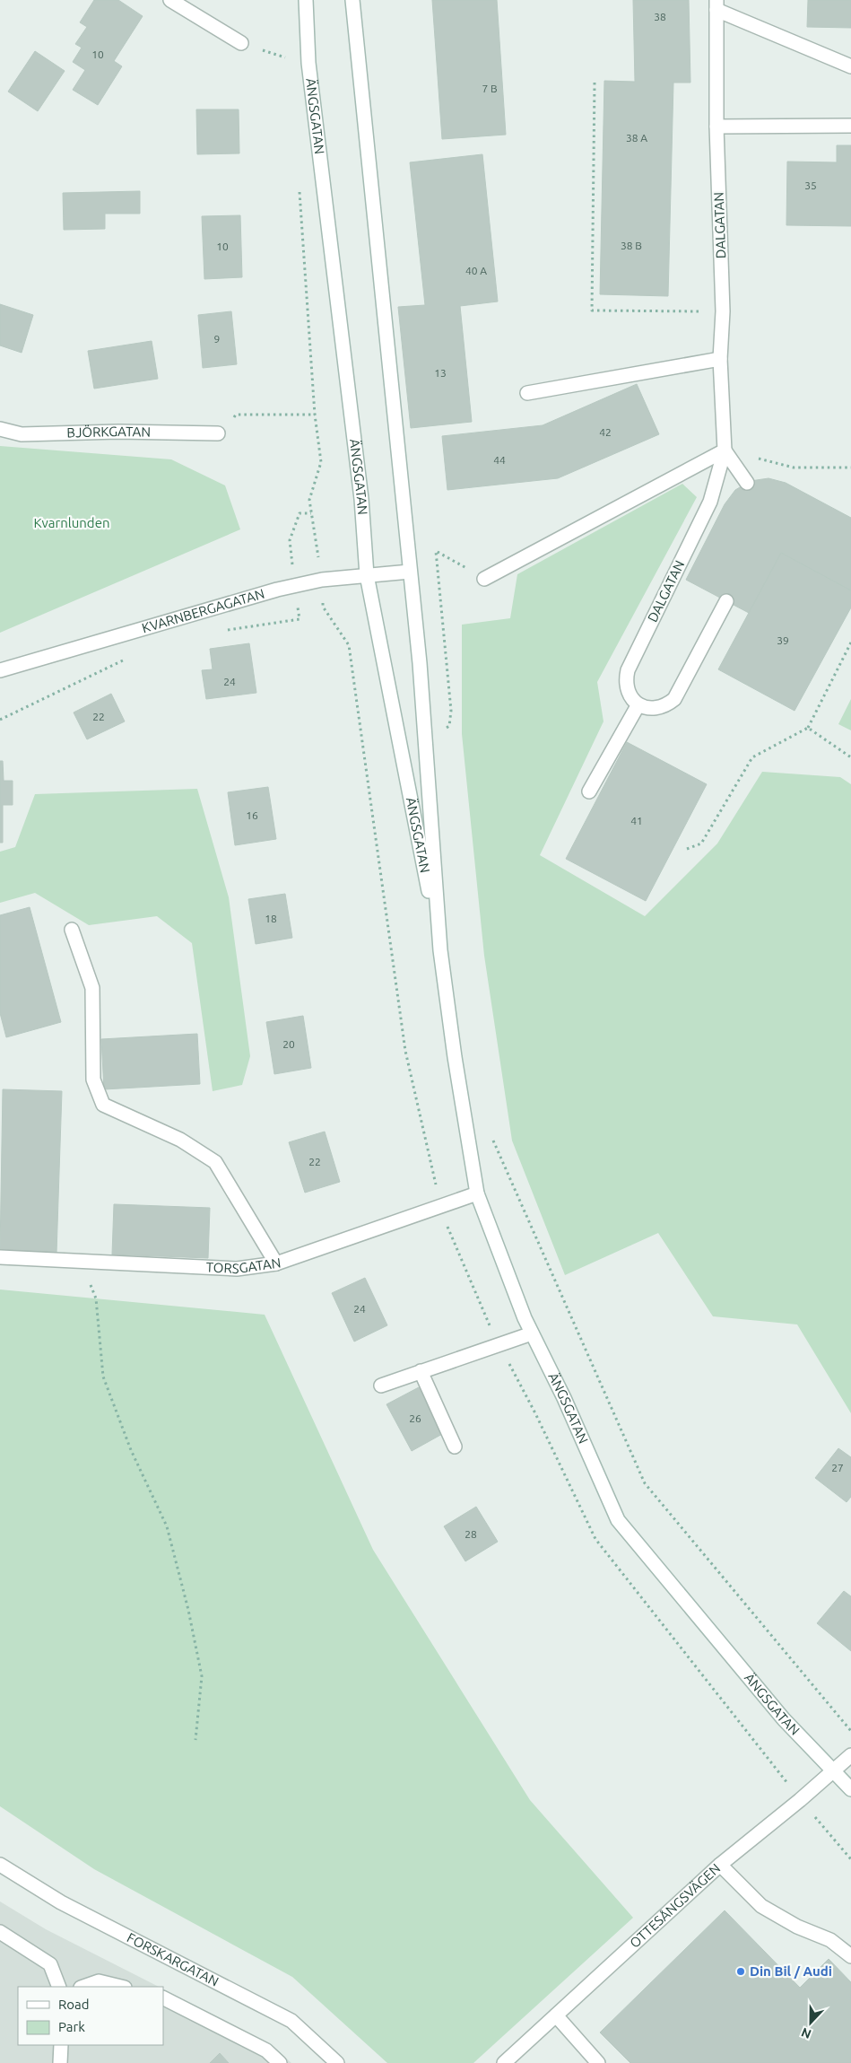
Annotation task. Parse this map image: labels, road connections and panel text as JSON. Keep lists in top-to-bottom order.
{
  "streets": {
    "main road": [
      "ÄNGSGATAN",
      "DALGATAN",
      "BJÖRKGATAN",
      "KVARNBERGAGATAN",
      "TORSGATAN",
      "OTTESÅNGSVÄGEN",
      "FORSKARGATAN"
    ]
  },
  "crossings": [
    ["ÄNGSGATAN", "KVARNBERGAGATAN"],
    ["ÄNGSGATAN", "TORSGATAN"],
    ["ÄNGSGATAN", "OTTESÅNGSVÄGEN"]
  ],
  "parks": ["Kvarnlunden"],
  "places": ["Din Bil / Audi"],
  "house_numbers": [
    "38",
    "10",
    "7 B",
    "38 A",
    "35",
    "38 B",
    "10",
    "40 A",
    "9",
    "13",
    "42",
    "44",
    "39",
    "24",
    "22",
    "16",
    "41",
    "18",
    "20",
    "22",
    "24",
    "26",
    "27",
    "28"
  ],
  "legend": ["Road", "Park"],
  "north": "bottom"
}
